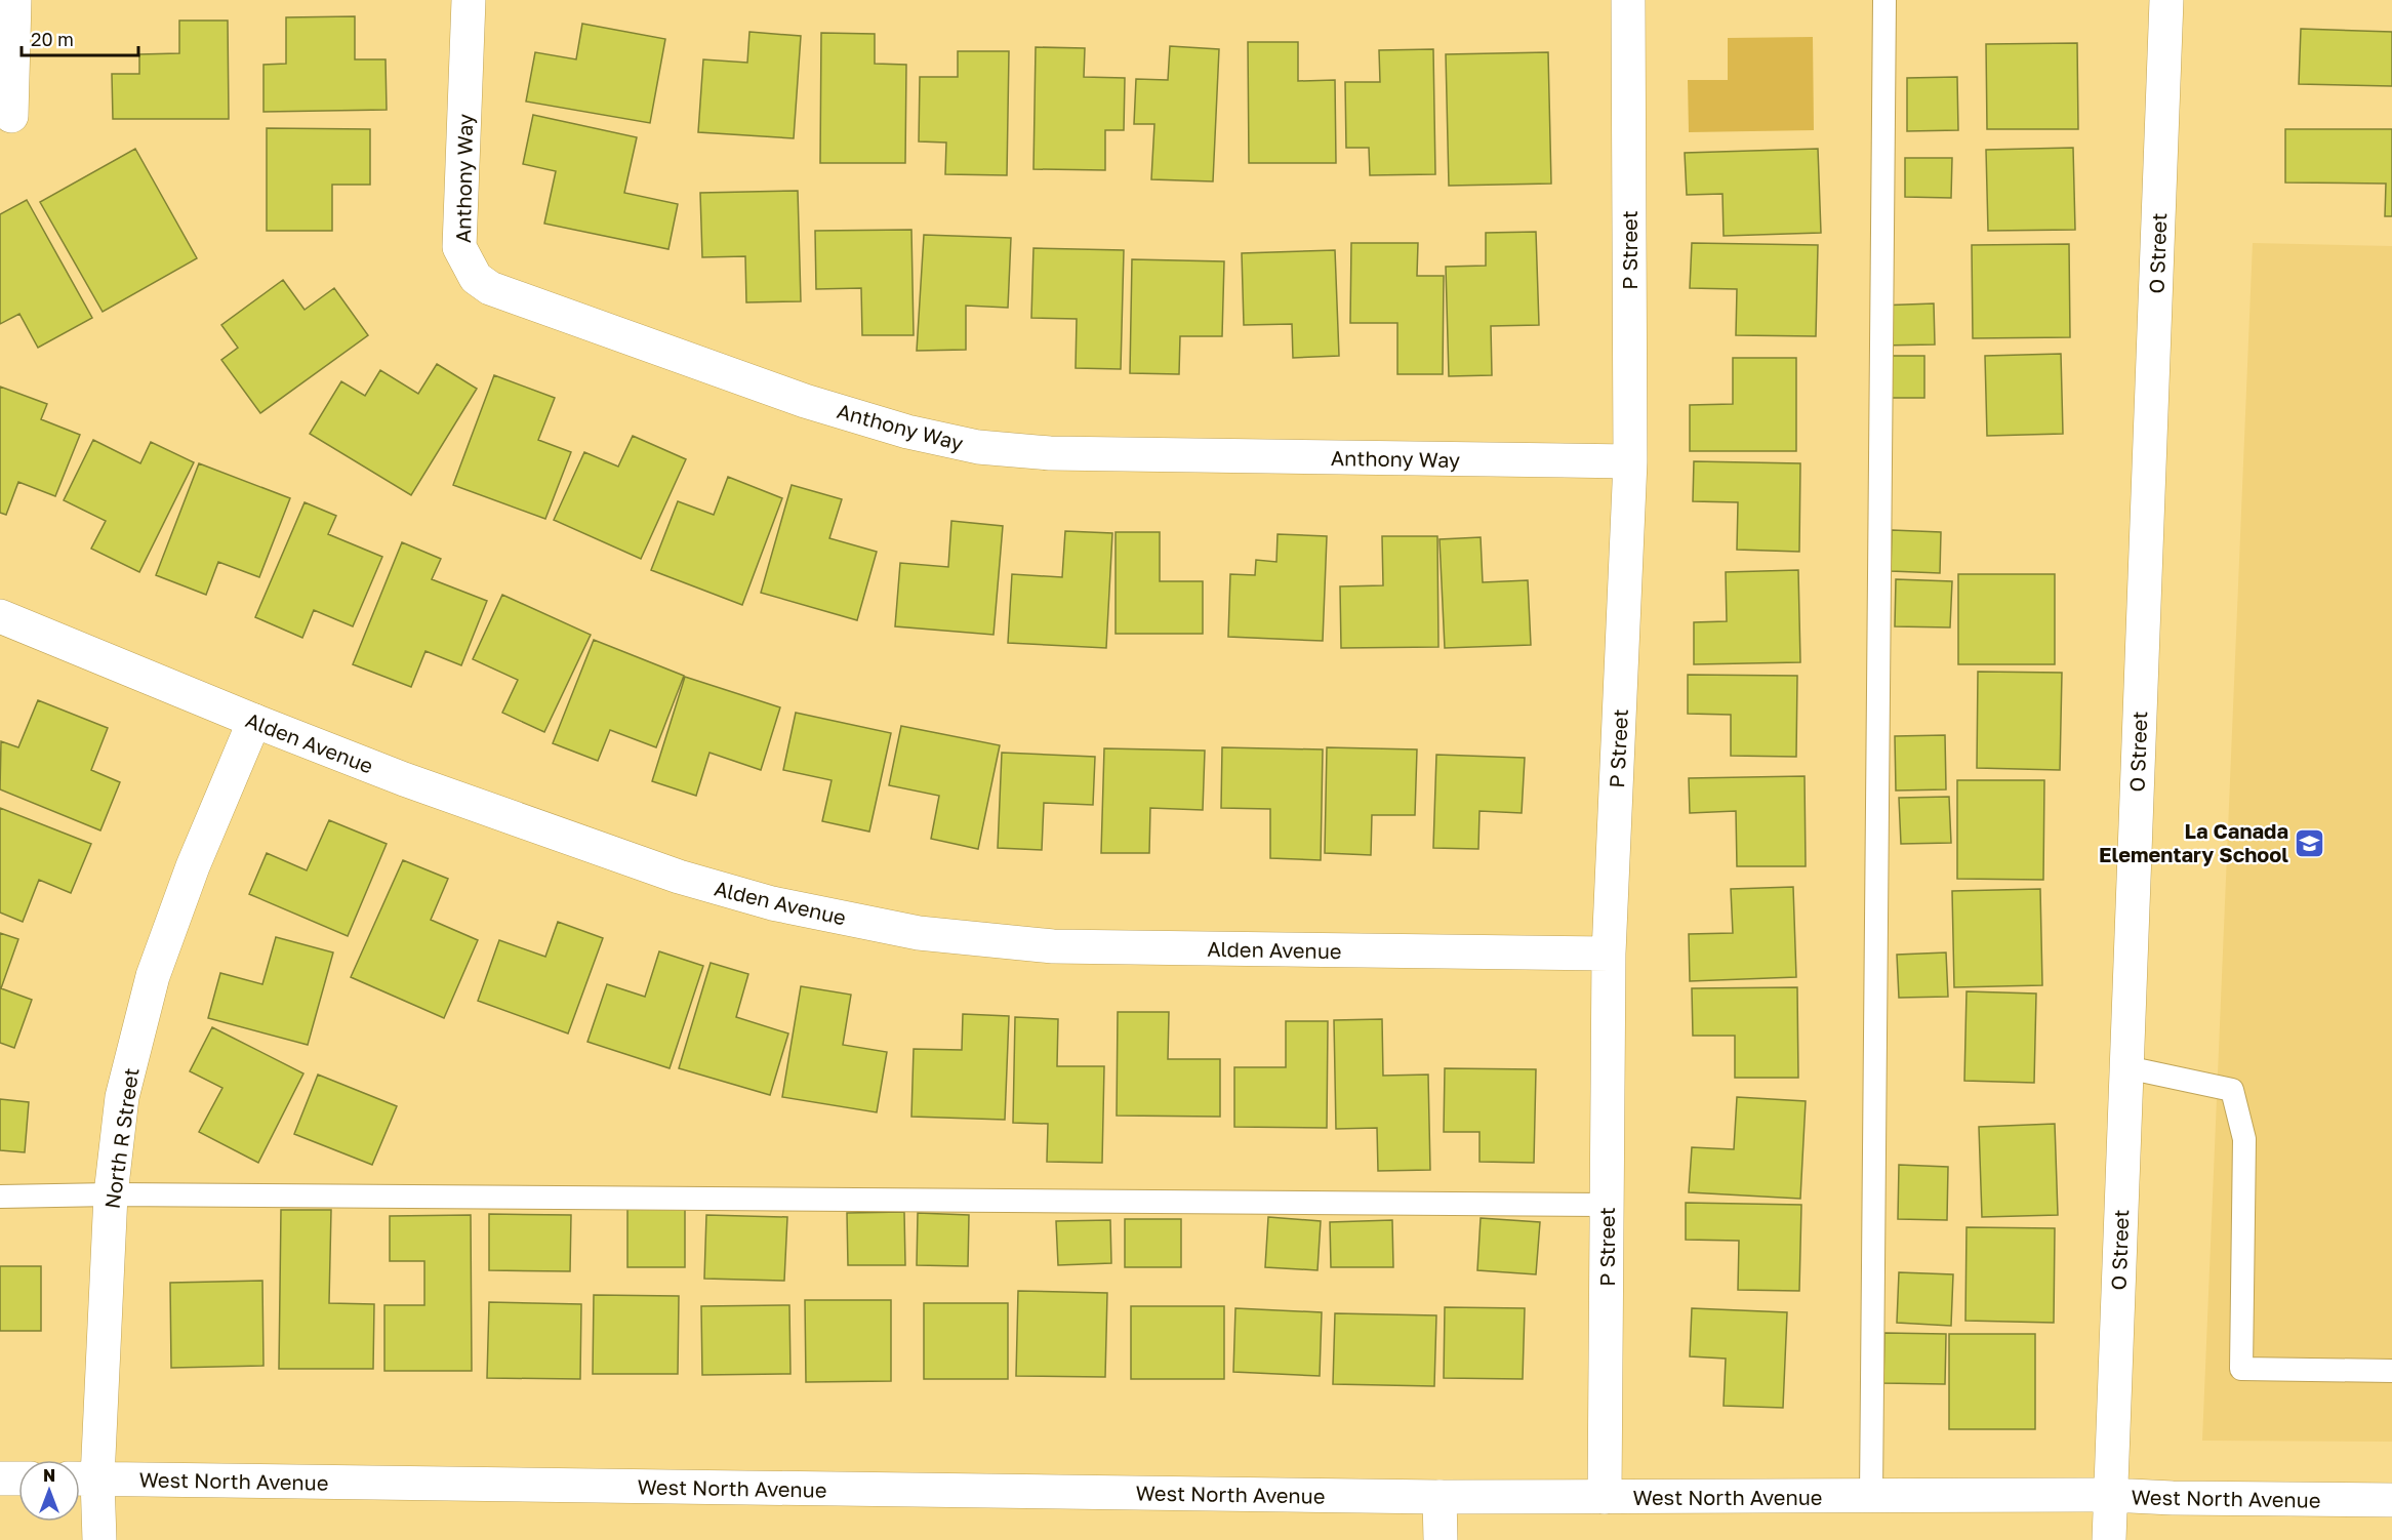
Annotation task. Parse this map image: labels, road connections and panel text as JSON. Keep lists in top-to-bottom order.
{
  "streets": {
    "street": [
      "Anthony Way",
      "P Street",
      "O Street",
      "Alden Avenue",
      "North R Street",
      "West North Avenue"
    ]
  },
  "crossings": [
    ["Anthony Way", "P Street"],
    ["P Street", "Alden Avenue"],
    ["P Street", "West North Avenue"],
    ["O Street", "West North Avenue"],
    ["Alden Avenue", "North R Street"],
    ["North R Street", "West North Avenue"]
  ],
  "places": {
    "school or university": ["La Canada Elementary School"]
  },
  "scale_bar": "20 m",
  "north": "top"
}
